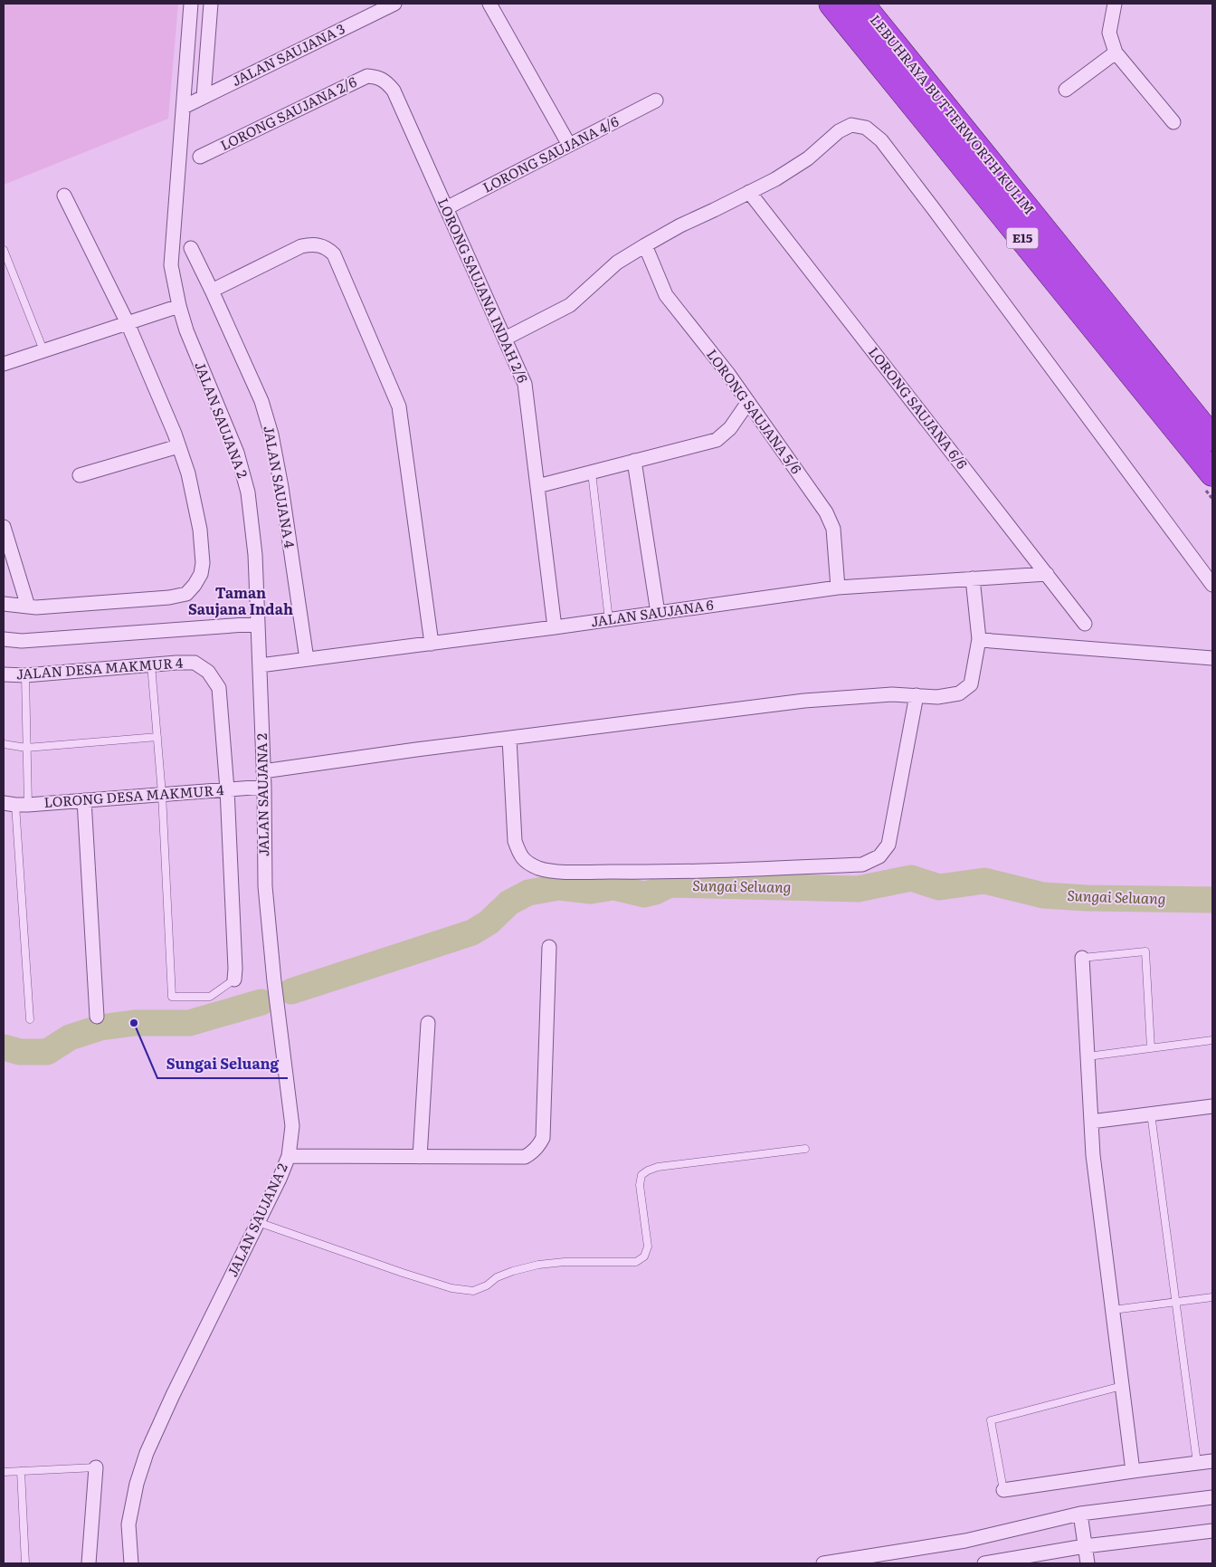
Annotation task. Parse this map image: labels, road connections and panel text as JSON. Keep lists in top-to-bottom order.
{
  "streets": {
    "highway": ["LEBUHRAYA BUTTERWORTH KULIM", "E15"],
    "street": [
      "JALAN SAUJANA 3",
      "LORONG SAUJANA 2/6",
      "LORONG SAUJANA 4/6",
      "LORONG SAUJANA INDAH 2/6",
      "LORONG SAUJANA 6/6",
      "LORONG SAUJANA 5/6",
      "JALAN SAUJANA 2",
      "JALAN SAUJANA 4",
      "JALAN SAUJANA 6",
      "JALAN DESA MAKMUR 4",
      "LORONG DESA MAKMUR 4"
    ]
  },
  "crossings": [
    ["JALAN SAUJANA 3", "JALAN SAUJANA 2"],
    ["LORONG SAUJANA 2/6", "LORONG SAUJANA INDAH 2/6"],
    ["LORONG SAUJANA 4/6", "LORONG SAUJANA INDAH 2/6"],
    ["LORONG SAUJANA INDAH 2/6", "JALAN SAUJANA 6"],
    ["LORONG SAUJANA 6/6", "JALAN SAUJANA 6"],
    ["LORONG SAUJANA 5/6", "JALAN SAUJANA 6"],
    ["JALAN SAUJANA 2", "JALAN SAUJANA 6"],
    ["JALAN SAUJANA 2", "LORONG DESA MAKMUR 4"],
    ["JALAN SAUJANA 4", "JALAN SAUJANA 6"],
    ["JALAN DESA MAKMUR 4", "LORONG DESA MAKMUR 4"]
  ],
  "districts": ["Taman Saujana Indah"],
  "water": ["Sungai Seluang"],
  "places": ["Sungai Seluang"]
}
